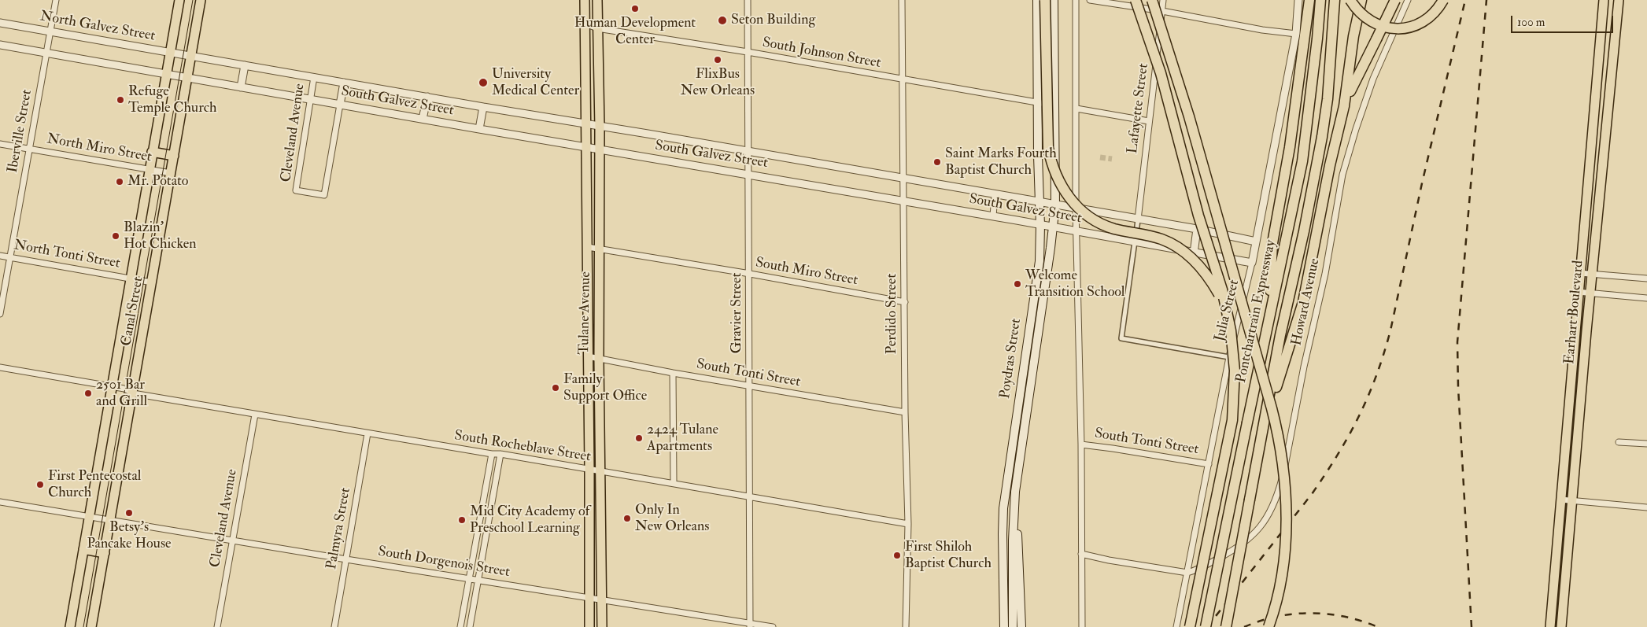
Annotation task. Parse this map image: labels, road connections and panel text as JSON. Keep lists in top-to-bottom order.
{
  "streets": {
    "highway": ["Pontchartrain Expressway"],
    "main road": [
      "Canal Street",
      "Earhart Boulevard",
      "Tulane Avenue",
      "Poydras Street"
    ],
    "street": [
      "North Galvez Street",
      "South Johnson Street",
      "South Galvez Street",
      "Lafayette Street",
      "Iberville Street",
      "Cleveland Avenue",
      "North Miro Street",
      "North Tonti Street",
      "South Miro Street",
      "Howard Avenue",
      "Julia Street",
      "Gravier Street",
      "Perdido Street",
      "South Tonti Street",
      "South Rocheblave Street",
      "Palmyra Street",
      "South Dorgenois Street"
    ]
  },
  "crossings": [
    ["North Galvez Street", "South Galvez Street"],
    ["North Galvez Street", "Iberville Street"],
    ["North Galvez Street", "Canal Street"],
    ["South Johnson Street", "Tulane Avenue"],
    ["South Johnson Street", "Gravier Street"],
    ["South Johnson Street", "Perdido Street"],
    ["South Johnson Street", "Poydras Street"],
    ["South Galvez Street", "Lafayette Street"],
    ["South Galvez Street", "Cleveland Avenue"],
    ["South Galvez Street", "Julia Street"],
    ["South Galvez Street", "Canal Street"],
    ["South Galvez Street", "Tulane Avenue"],
    ["South Galvez Street", "Gravier Street"],
    ["South Galvez Street", "Perdido Street"],
    ["South Galvez Street", "Poydras Street"],
    ["Iberville Street", "North Miro Street"],
    ["Iberville Street", "North Tonti Street"],
    ["Cleveland Avenue", "South Rocheblave Street"],
    ["Cleveland Avenue", "South Dorgenois Street"],
    ["North Miro Street", "Canal Street"],
    ["North Tonti Street", "Canal Street"],
    ["South Miro Street", "Tulane Avenue"],
    ["South Miro Street", "Gravier Street"],
    ["South Miro Street", "Perdido Street"],
    ["Howard Avenue", "Julia Street"],
    ["Julia Street", "South Tonti Street"],
    ["Canal Street", "South Rocheblave Street"],
    ["Canal Street", "South Dorgenois Street"],
    ["Tulane Avenue", "South Tonti Street"],
    ["Tulane Avenue", "South Rocheblave Street"],
    ["Tulane Avenue", "South Dorgenois Street"],
    ["Gravier Street", "South Tonti Street"],
    ["Gravier Street", "South Rocheblave Street"],
    ["Gravier Street", "South Dorgenois Street"],
    ["Perdido Street", "South Tonti Street"],
    ["Perdido Street", "South Rocheblave Street"],
    ["South Rocheblave Street", "Palmyra Street"],
    ["Palmyra Street", "South Dorgenois Street"]
  ],
  "places": [
    "Human Development Center",
    "Seton Building",
    "FlixBus New Orleans",
    "University Medical Center",
    "Refuge Temple Church",
    "Saint Marks Fourth Baptist Church",
    "Mr. Potato",
    "Blazin' Hot Chicken",
    "Welcome Transition School",
    "Family Support Office",
    "2501 Bar and Grill",
    "2424 Tulane Apartments",
    "First Pentecostal Church",
    "Betsy's Pancake House",
    "Only In New Orleans",
    "Mid City Academy of Preschool Learning",
    "First Shiloh Baptist Church"
  ],
  "scale_bar": "100 m"
}
